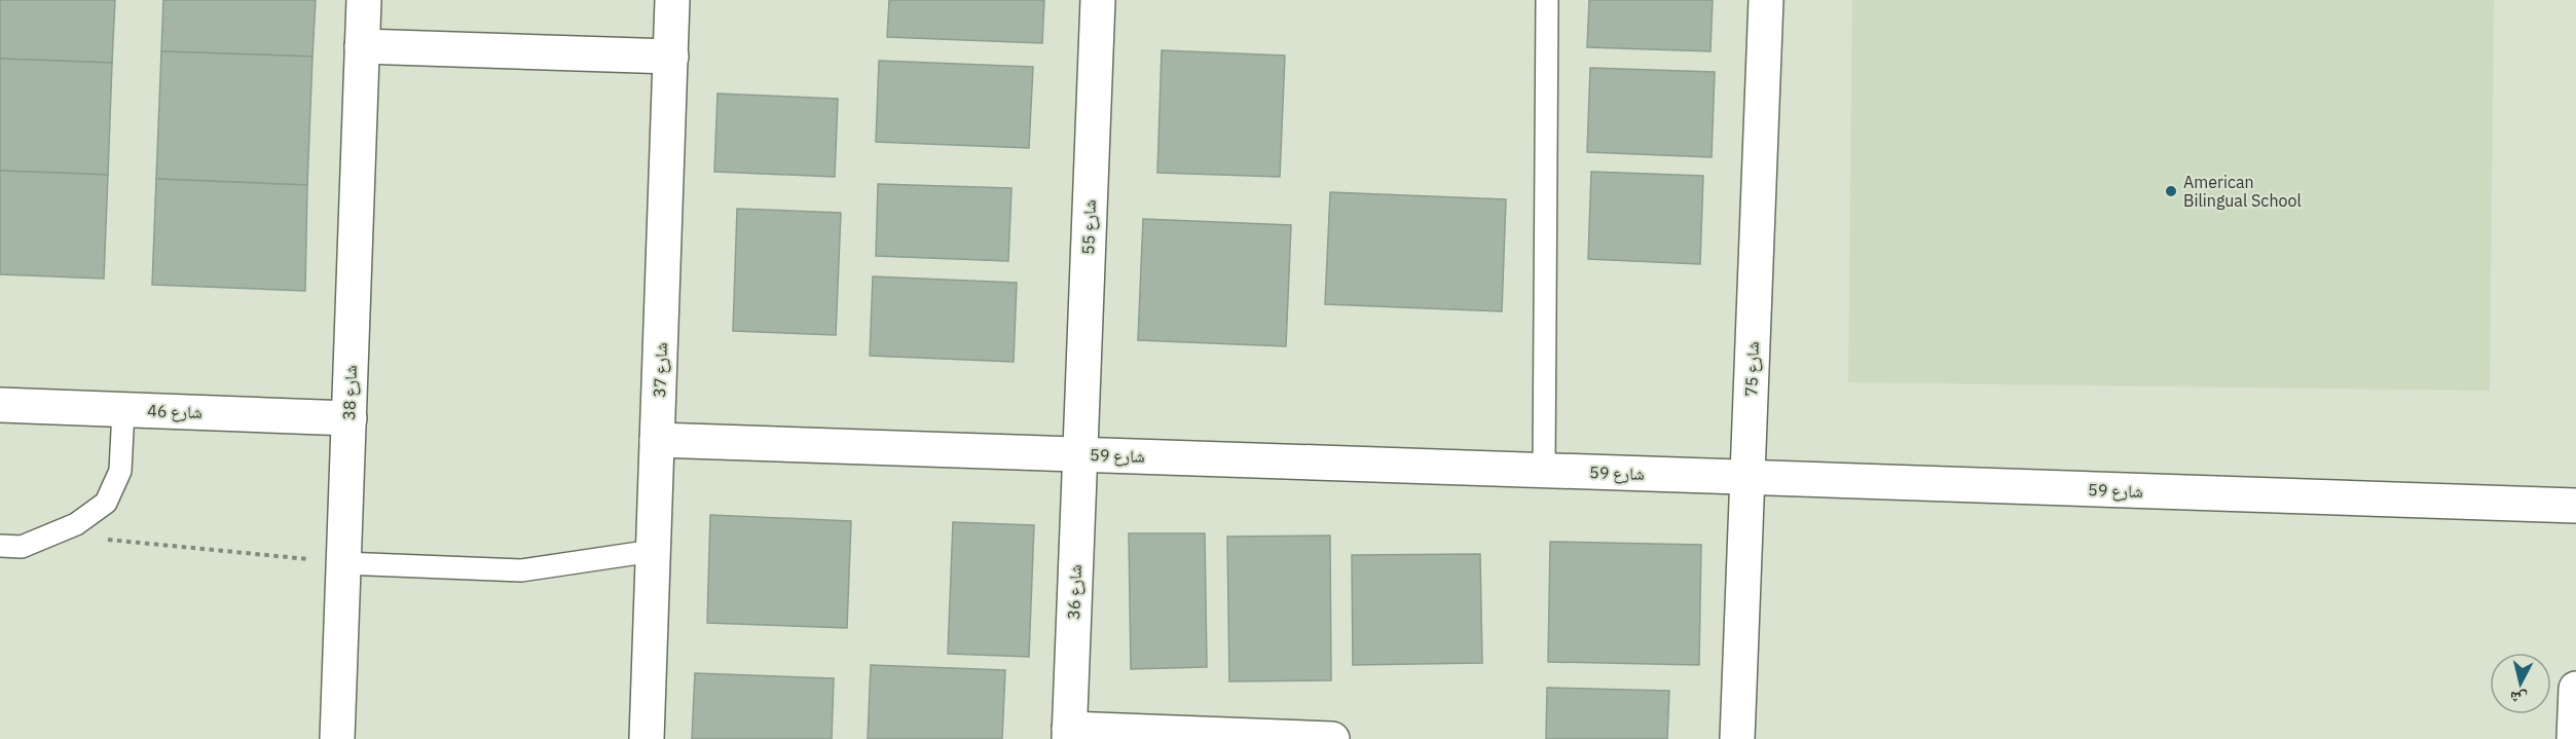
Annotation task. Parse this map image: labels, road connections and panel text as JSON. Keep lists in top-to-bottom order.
{
  "streets": {
    "street": [
      "شارع 55",
      "شارع 75",
      "شارع 37",
      "شارع 38",
      "شارع 46",
      "شارع 59",
      "شارع 36"
    ]
  },
  "crossings": [
    ["شارع 55", "شارع 59"],
    ["شارع 55", "شارع 36"],
    ["شارع 75", "شارع 59"],
    ["شارع 37", "شارع 59"],
    ["شارع 38", "شارع 46"],
    ["شارع 59", "شارع 36"]
  ],
  "places": ["American Bilingual School"],
  "north": "bottom"
}
